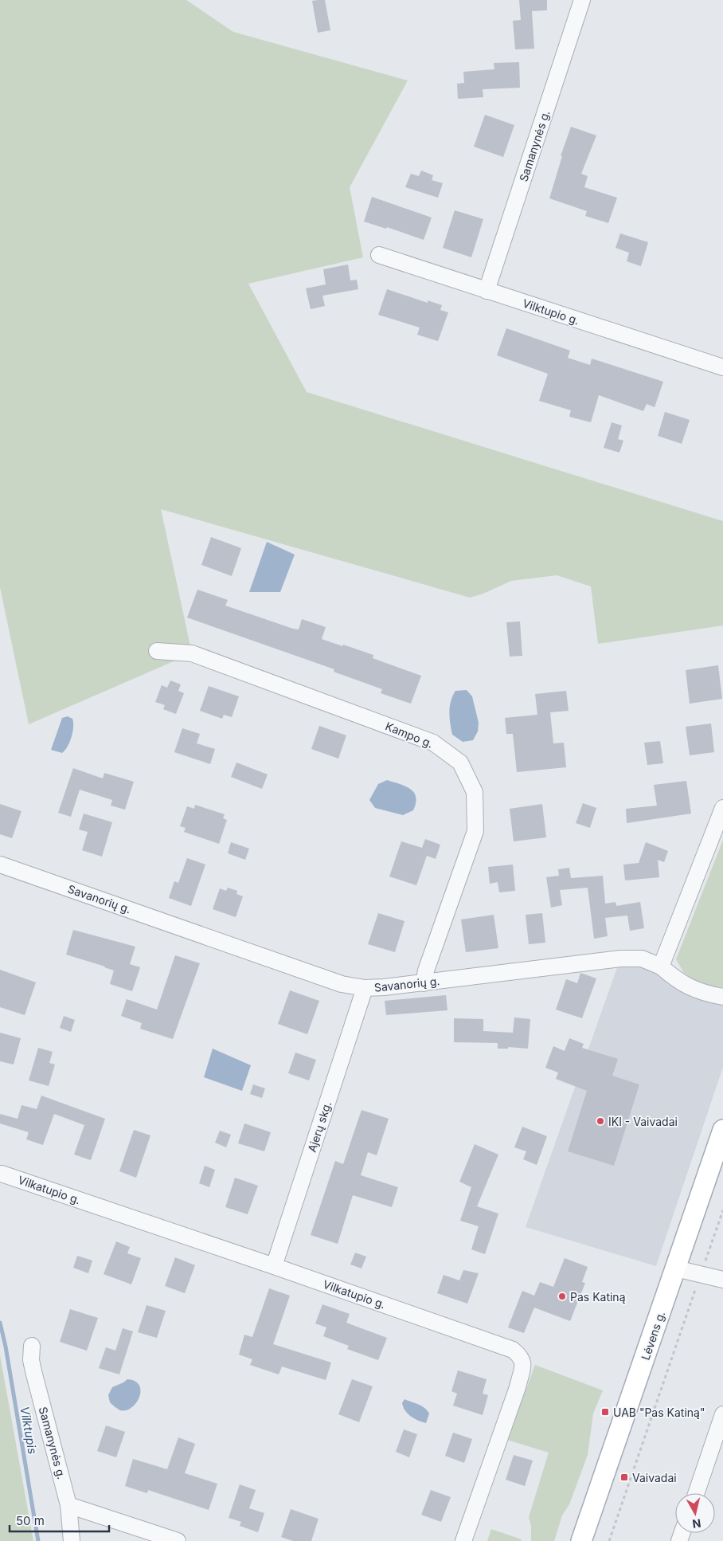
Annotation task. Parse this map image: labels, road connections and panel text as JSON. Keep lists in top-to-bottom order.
{
  "streets": {
    "main road": ["Lėvens g."],
    "street": [
      "Samanynės g.",
      "Vilktupio g.",
      "Kampo g.",
      "Savanorių g.",
      "Ajerų skg.",
      "Vilkatupio g."
    ]
  },
  "crossings": [
    ["Samanynės g.", "Vilktupio g."],
    ["Kampo g.", "Savanorių g."],
    ["Savanorių g.", "Ajerų skg."],
    ["Ajerų skg.", "Vilkatupio g."]
  ],
  "water": ["Vilktupis"],
  "places": {
    "other": ["IKI - Vaivadai", "Pas Katiną"],
    "transit": ["UAB \"Pas Katiną\"", "Vaivadai"]
  },
  "scale_bar": "50 m",
  "north": "bottom"
}
